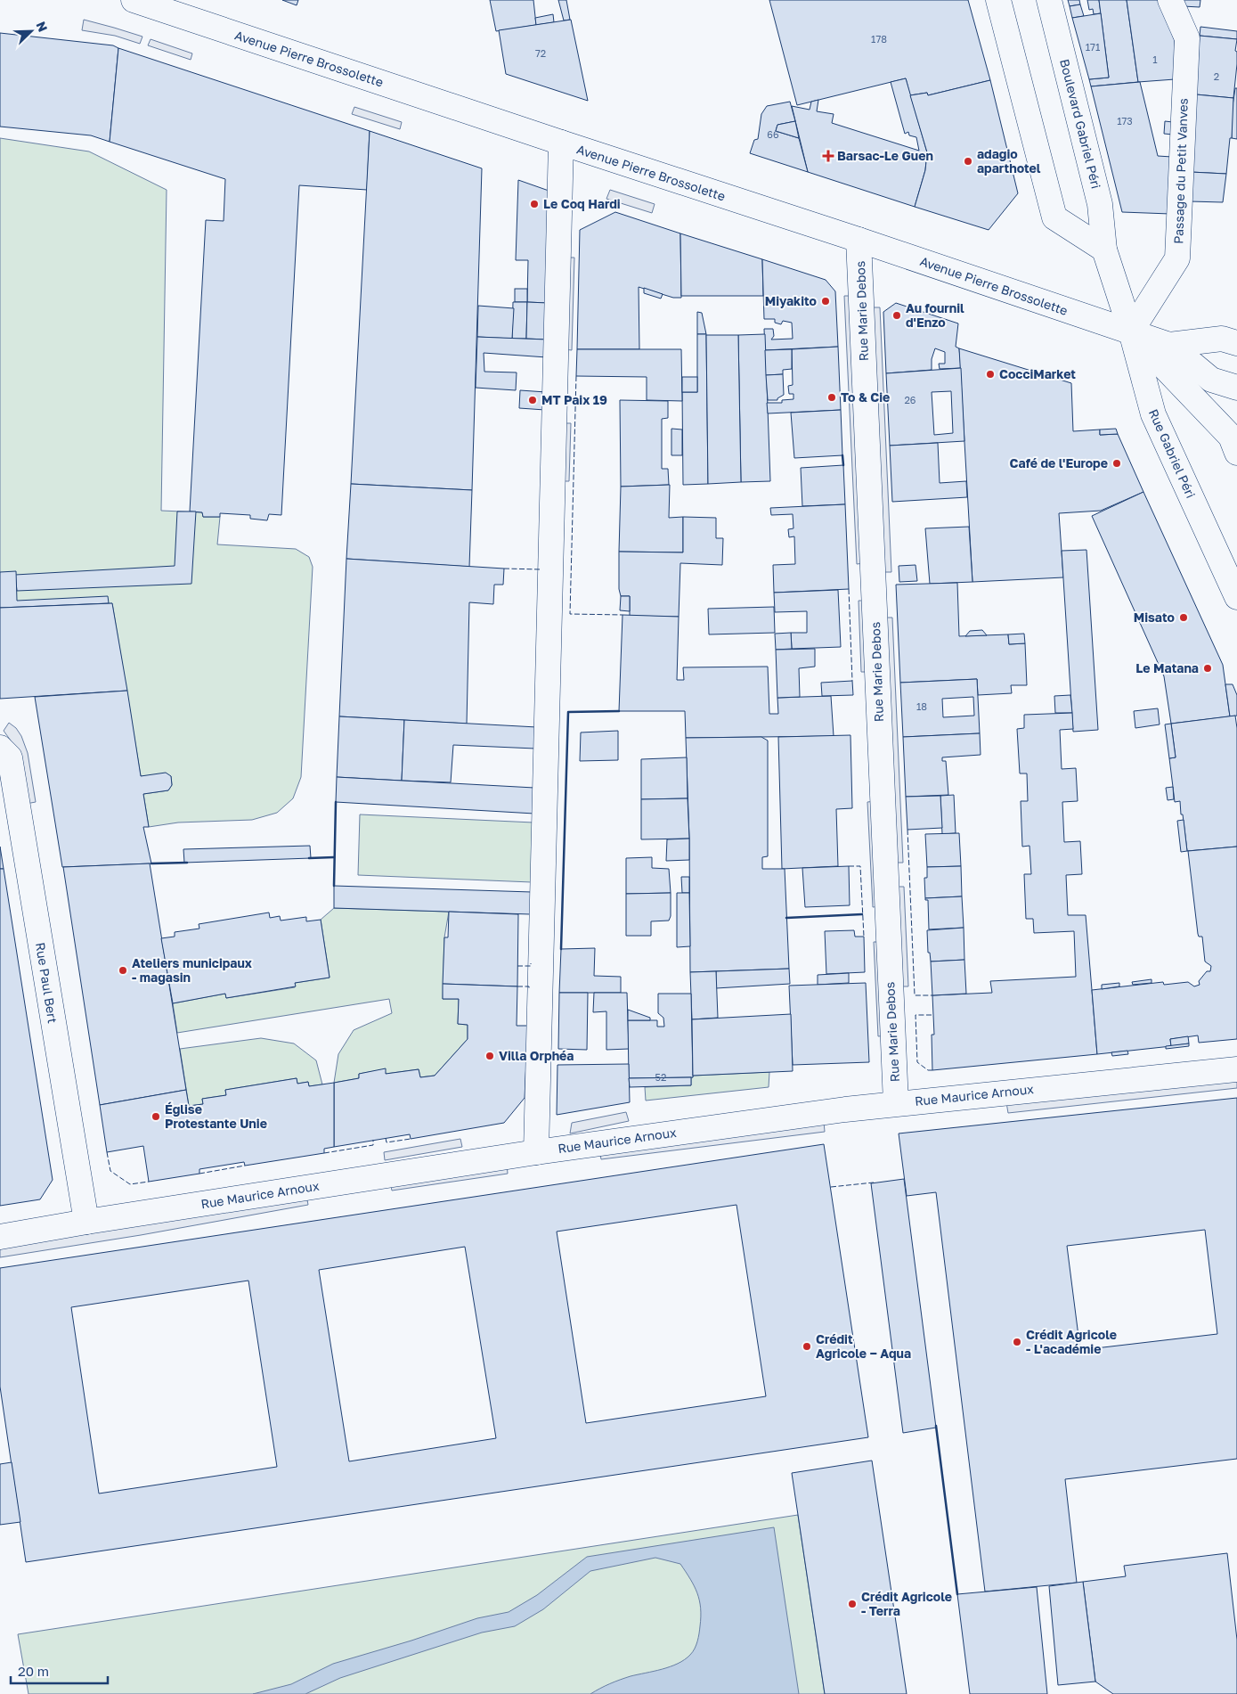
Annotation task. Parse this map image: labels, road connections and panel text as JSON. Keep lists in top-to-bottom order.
{
  "streets": {
    "street": [
      "Avenue Pierre Brossolette",
      "Boulevard Gabriel Péri",
      "Passage du Petit Vanves",
      "Rue Marie Debos",
      "Rue Gabriel Péri",
      "Rue Paul Bert",
      "Rue Maurice Arnoux"
    ]
  },
  "crossings": [
    ["Avenue Pierre Brossolette", "Boulevard Gabriel Péri"],
    ["Avenue Pierre Brossolette", "Passage du Petit Vanves"],
    ["Avenue Pierre Brossolette", "Rue Marie Debos"],
    ["Avenue Pierre Brossolette", "Rue Gabriel Péri"],
    ["Boulevard Gabriel Péri", "Passage du Petit Vanves"],
    ["Boulevard Gabriel Péri", "Rue Gabriel Péri"],
    ["Passage du Petit Vanves", "Rue Gabriel Péri"],
    ["Rue Marie Debos", "Rue Maurice Arnoux"],
    ["Rue Paul Bert", "Rue Maurice Arnoux"]
  ],
  "places": {
    "health": ["Barsac-Le Guen"],
    "other": [
      "adagio aparthotel",
      "Le Coq Hardi",
      "Miyakito",
      "Au fournil d'Enzo",
      "CocciMarket",
      "To & Cie",
      "MT Paix 19",
      "Café de l'Europe",
      "Misato",
      "Le Matana",
      "Ateliers municipaux - magasin",
      "Villa Orphéa",
      "Église Protestante Unie",
      "Crédit Agricole - L'académie",
      "Crédit Agricole − Aqua",
      "Crédit Agricole - Terra"
    ]
  },
  "house_numbers": [
    "178",
    "171",
    "72",
    "1",
    "2",
    "173",
    "66",
    "26",
    "18",
    "52"
  ],
  "scale_bar": "20 m",
  "north": "top right"
}
